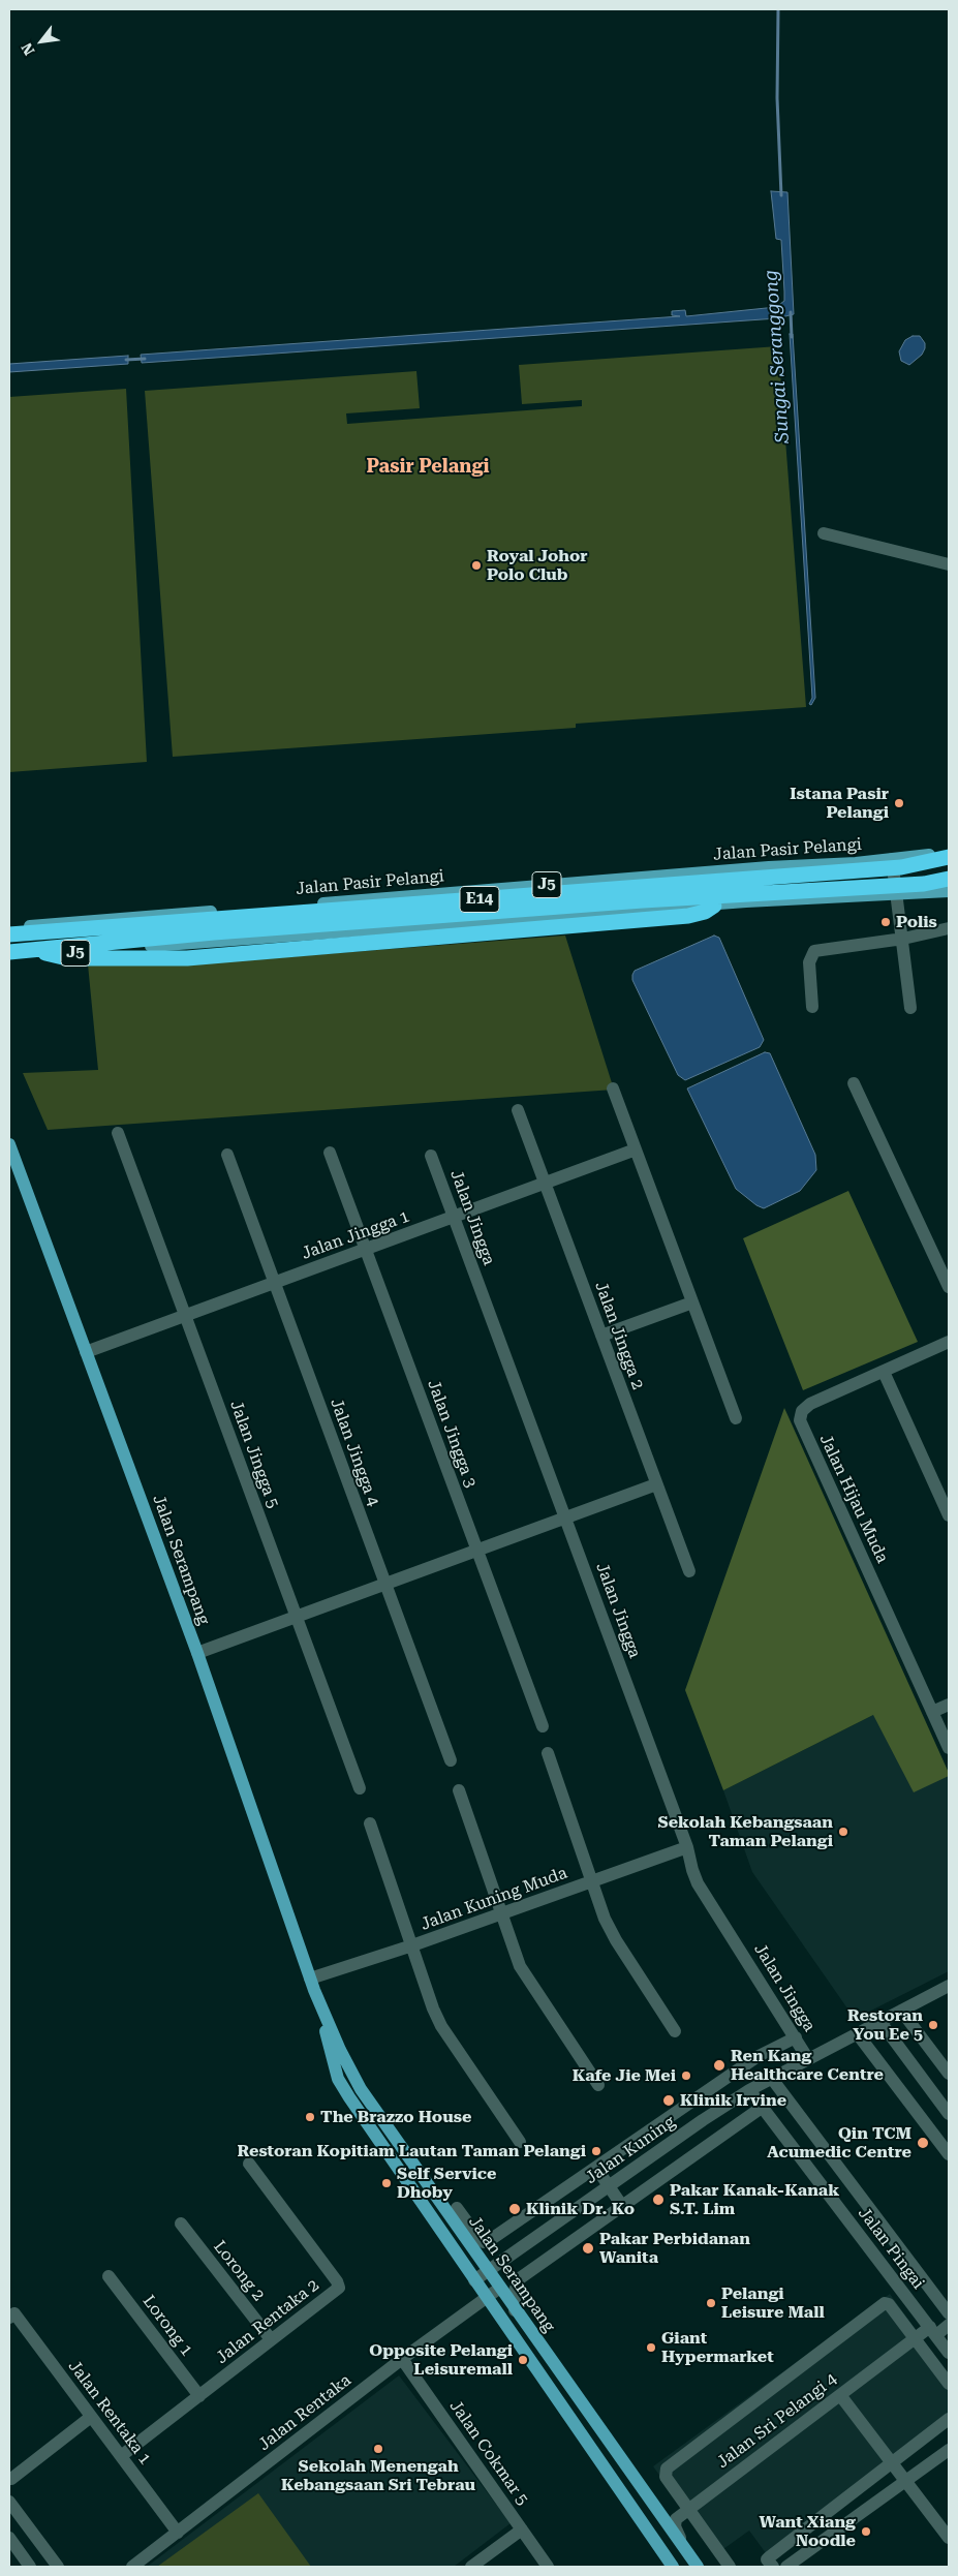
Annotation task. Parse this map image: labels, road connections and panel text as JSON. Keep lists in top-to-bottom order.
{
  "streets": {
    "highway": ["E14"],
    "main road": ["Jalan Pasir Pelangi", "J5", "Jalan Serampang"],
    "street": [
      "Jalan Jingga",
      "Jalan Jingga 1",
      "Jalan Jingga 2",
      "Jalan Jingga 3",
      "Jalan Jingga 4",
      "Jalan Jingga 5",
      "Jalan Hijau Muda",
      "Jalan Kuning Muda",
      "Jalan Kuning",
      "Jalan Pingai",
      "Lorong 2",
      "Jalan Rentaka 2",
      "Lorong 1",
      "Jalan Rentaka 1",
      "Jalan Rentaka",
      "Jalan Sri Pelangi 4",
      "Jalan Cokmar 5"
    ]
  },
  "crossings": [
    ["Jalan Jingga", "Jalan Jingga 1"],
    ["Jalan Jingga", "Jalan Kuning Muda"],
    ["Jalan Jingga", "Jalan Kuning"],
    ["Jalan Jingga 1", "Jalan Jingga 2"],
    ["Jalan Jingga 1", "Jalan Jingga 3"],
    ["Jalan Jingga 1", "Jalan Jingga 4"],
    ["Jalan Jingga 1", "Jalan Jingga 5"],
    ["Jalan Jingga 1", "Jalan Serampang"],
    ["Jalan Serampang", "Jalan Kuning Muda"],
    ["Jalan Serampang", "Jalan Kuning"],
    ["Jalan Serampang", "Jalan Rentaka"],
    ["Jalan Serampang", "Jalan Sri Pelangi 4"],
    ["Jalan Kuning", "Jalan Pingai"],
    ["Jalan Pingai", "Jalan Sri Pelangi 4"],
    ["Lorong 2", "Jalan Rentaka 2"],
    ["Jalan Rentaka 2", "Lorong 1"],
    ["Jalan Rentaka 2", "Jalan Rentaka 1"],
    ["Jalan Rentaka 1", "Jalan Rentaka"],
    ["Jalan Rentaka", "Jalan Cokmar 5"]
  ],
  "districts": ["Pasir Pelangi"],
  "water": ["Sungai Seranggong"],
  "places": [
    "Royal Johor Polo Club",
    "Istana Pasir Pelangi",
    "Polis",
    "Sekolah Kebangsaan Taman Pelangi",
    "Restoran You Ee 5",
    "Ren Kang Healthcare Centre",
    "Kafe Jie Mei",
    "Klinik Irvine",
    "The Brazzo House",
    "Qin TCM Acumedic Centre",
    "Restoran Kopitiam Lautan Taman Pelangi",
    "Self Service Dhoby",
    "Pakar Kanak-Kanak S.T. Lim",
    "Klinik Dr. Ko",
    "Pakar Perbidanan Wanita",
    "Pelangi Leisure Mall",
    "Giant Hypermarket",
    "Opposite Pelangi Leisuremall",
    "Sekolah Menengah Kebangsaan Sri Tebrau",
    "Want Xiang Noodle"
  ],
  "north": "bottom left"
}
